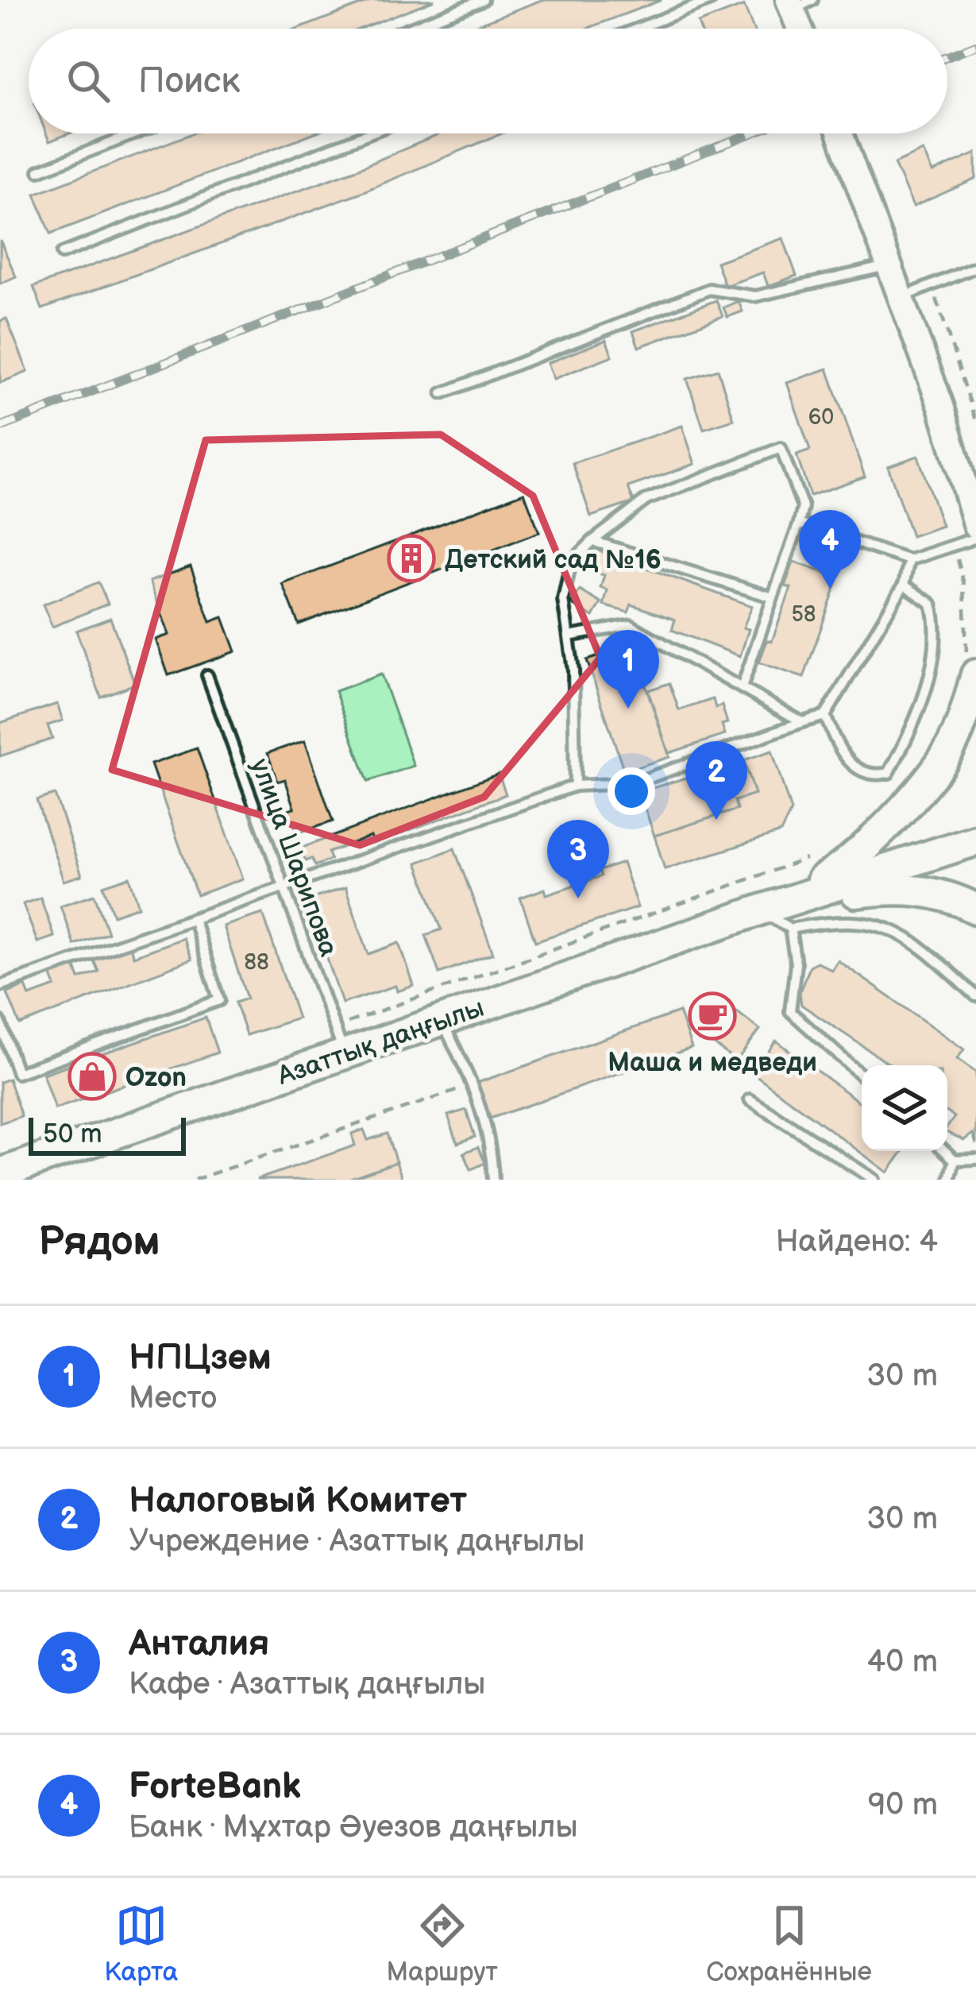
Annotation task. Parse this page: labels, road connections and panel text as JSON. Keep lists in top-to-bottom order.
{
  "streets": {
    "main road": ["Азаттық даңғылы"],
    "lane": ["улица Шарипова"]
  },
  "crossings": [
    ["улица Шарипова", "Азаттық даңғылы"]
  ],
  "places": {
    "building": ["Детский сад №16"],
    "cafe": ["Маша и медведи"],
    "shop": ["Ozon"]
  },
  "house_numbers": ["60", "58", "88"],
  "scale_bar": "50 m",
  "page": {
    "search": "Поиск",
    "pins": [
      "4",
      "1",
      "2",
      "3"
    ],
    "scale": "50 m",
    "heading": ["Рядом", "Найдено: 4"],
    "list": [
      {
        "mark": "1",
        "name": "НПЦзем",
        "note": "Место",
        "value": "30 m"
      },
      {
        "mark": "2",
        "name": "Налоговый Комитет",
        "note": "Учреждение · Азаттық даңғылы",
        "value": "30 m"
      },
      {
        "mark": "3",
        "name": "Анталия",
        "note": "Кафе · Азаттық даңғылы",
        "value": "40 m"
      },
      {
        "mark": "4",
        "name": "ForteBank",
        "note": "Банк · Мұхтар Әуезов даңғылы",
        "value": "90 m"
      }
    ],
    "nav": ["Карта", "Маршрут", "Сохранённые"]
  }
}
